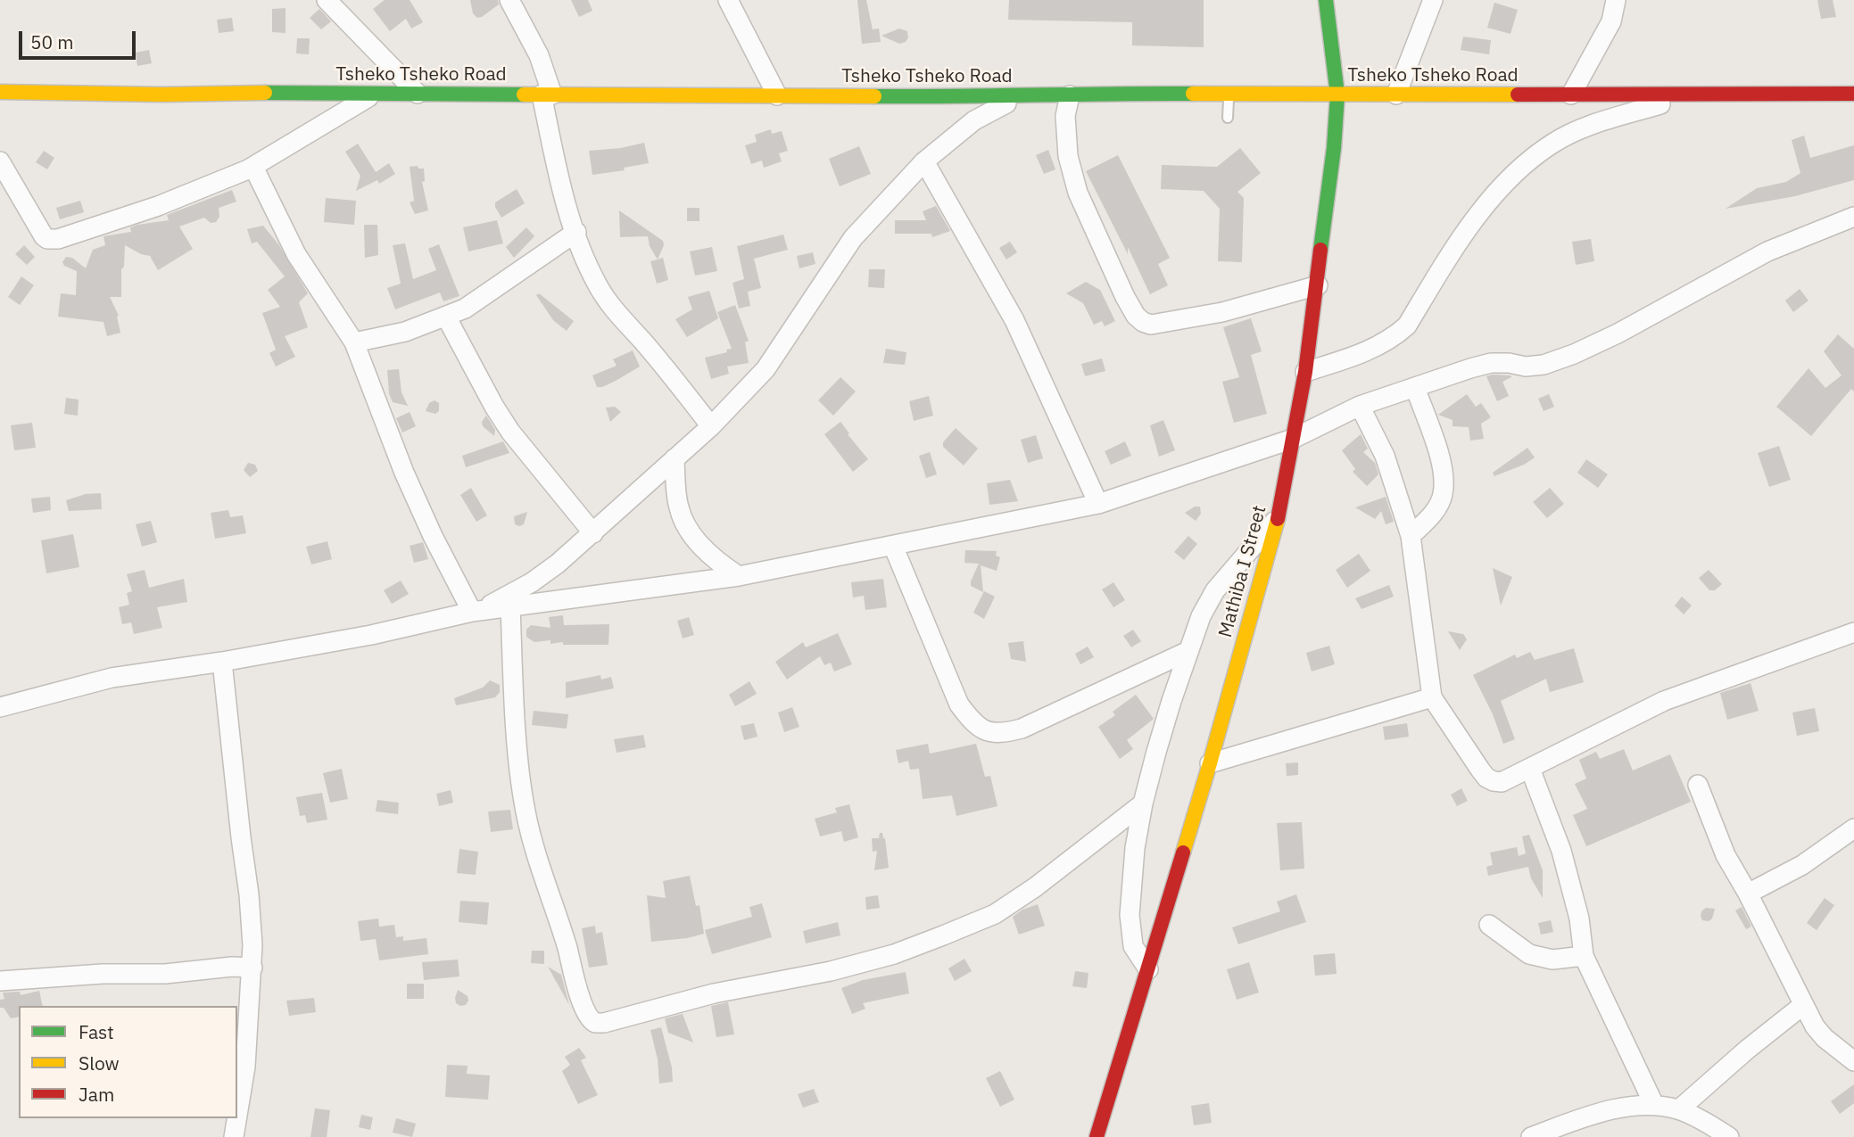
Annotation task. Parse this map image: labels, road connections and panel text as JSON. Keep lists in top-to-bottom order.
{
  "streets": {
    "main road": ["Tsheko Tsheko Road", "Mathiba I Street"]
  },
  "crossings": [
    ["Tsheko Tsheko Road", "Mathiba I Street"]
  ],
  "legend": ["Fast", "Slow", "Jam"],
  "scale_bar": "50 m"
}
